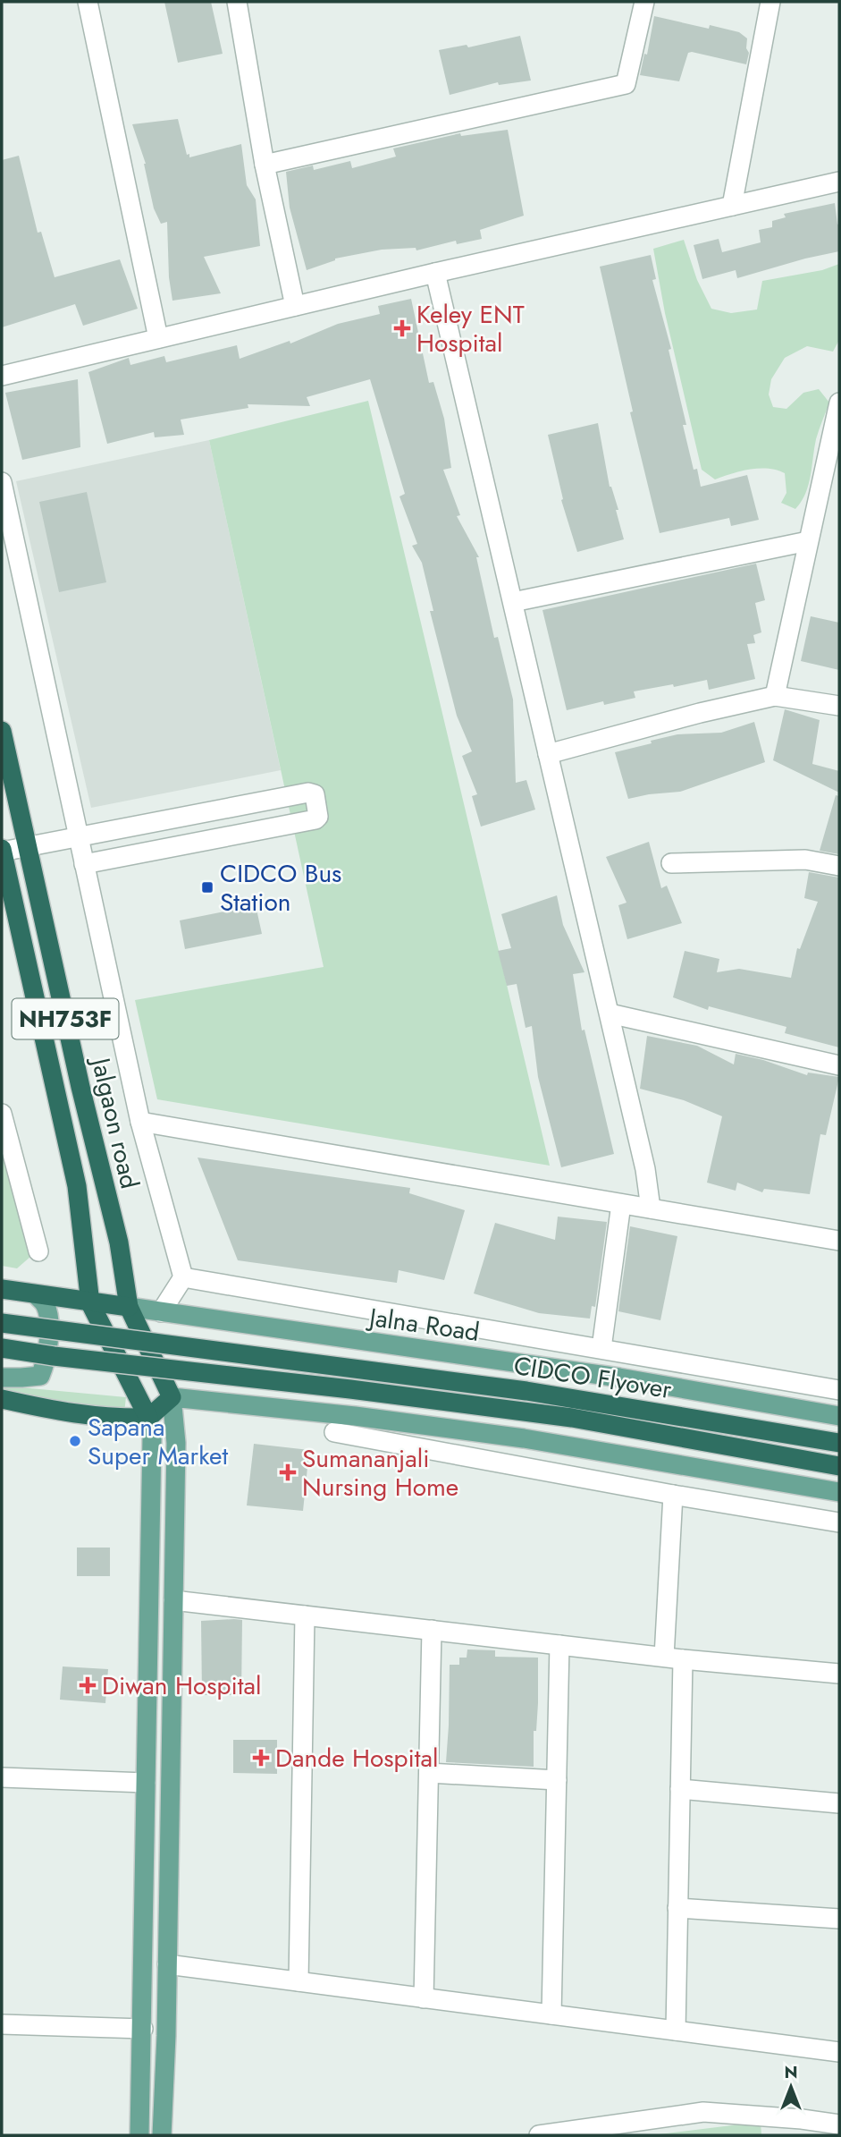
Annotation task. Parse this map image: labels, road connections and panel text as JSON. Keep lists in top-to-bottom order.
{
  "streets": {
    "highway": [
      "NH753F",
      "Jalgaon road",
      "Jalna Road",
      "CIDCO Flyover"
    ]
  },
  "crossings": [
    ["Jalgaon road", "Jalna Road"]
  ],
  "places": {
    "health": [
      "Keley ENT Hospital",
      "Sumananjali Nursing Home",
      "Diwan Hospital",
      "Dande Hospital"
    ],
    "transit": ["CIDCO Bus Station"],
    "other": ["Sapana Super Market"]
  },
  "north": "top"
}
